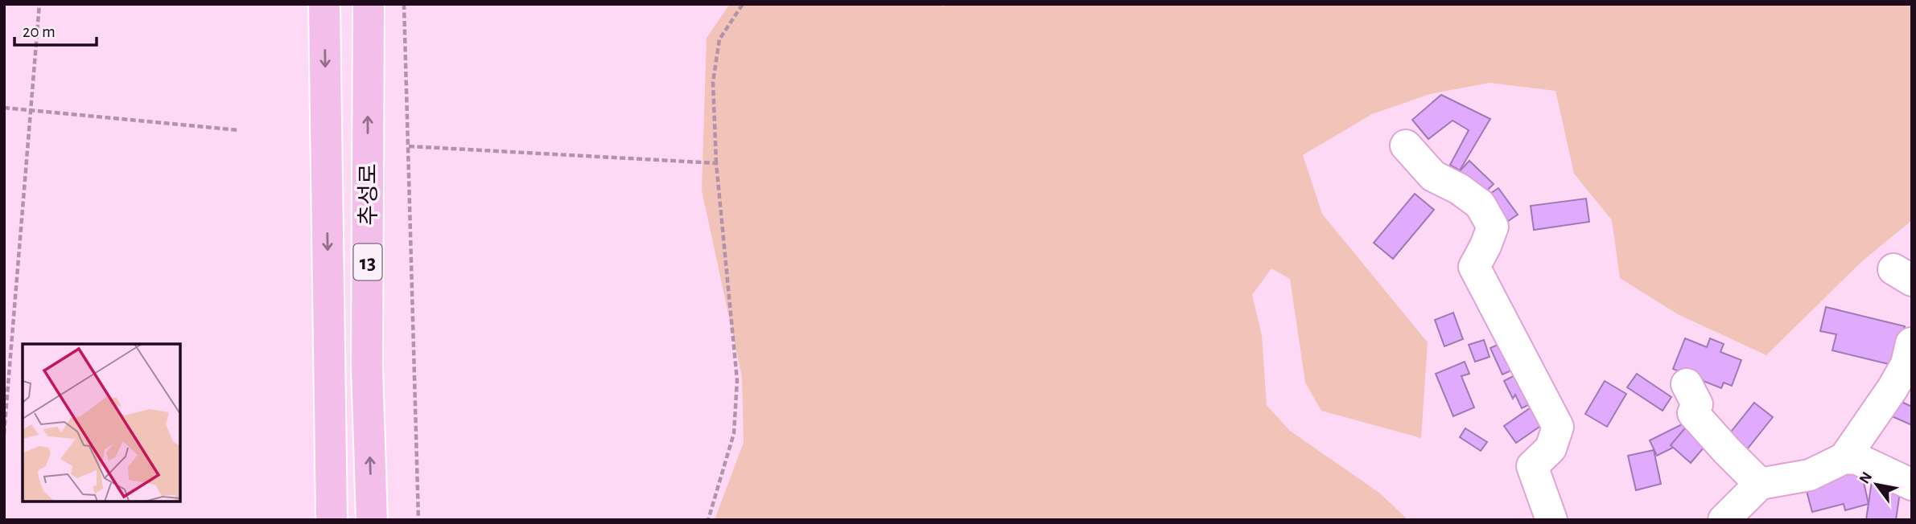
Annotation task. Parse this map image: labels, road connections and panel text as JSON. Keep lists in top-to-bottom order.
{
  "streets": {
    "main road": ["추성로", "13"]
  },
  "scale_bar": "20 m",
  "north": "top left"
}
